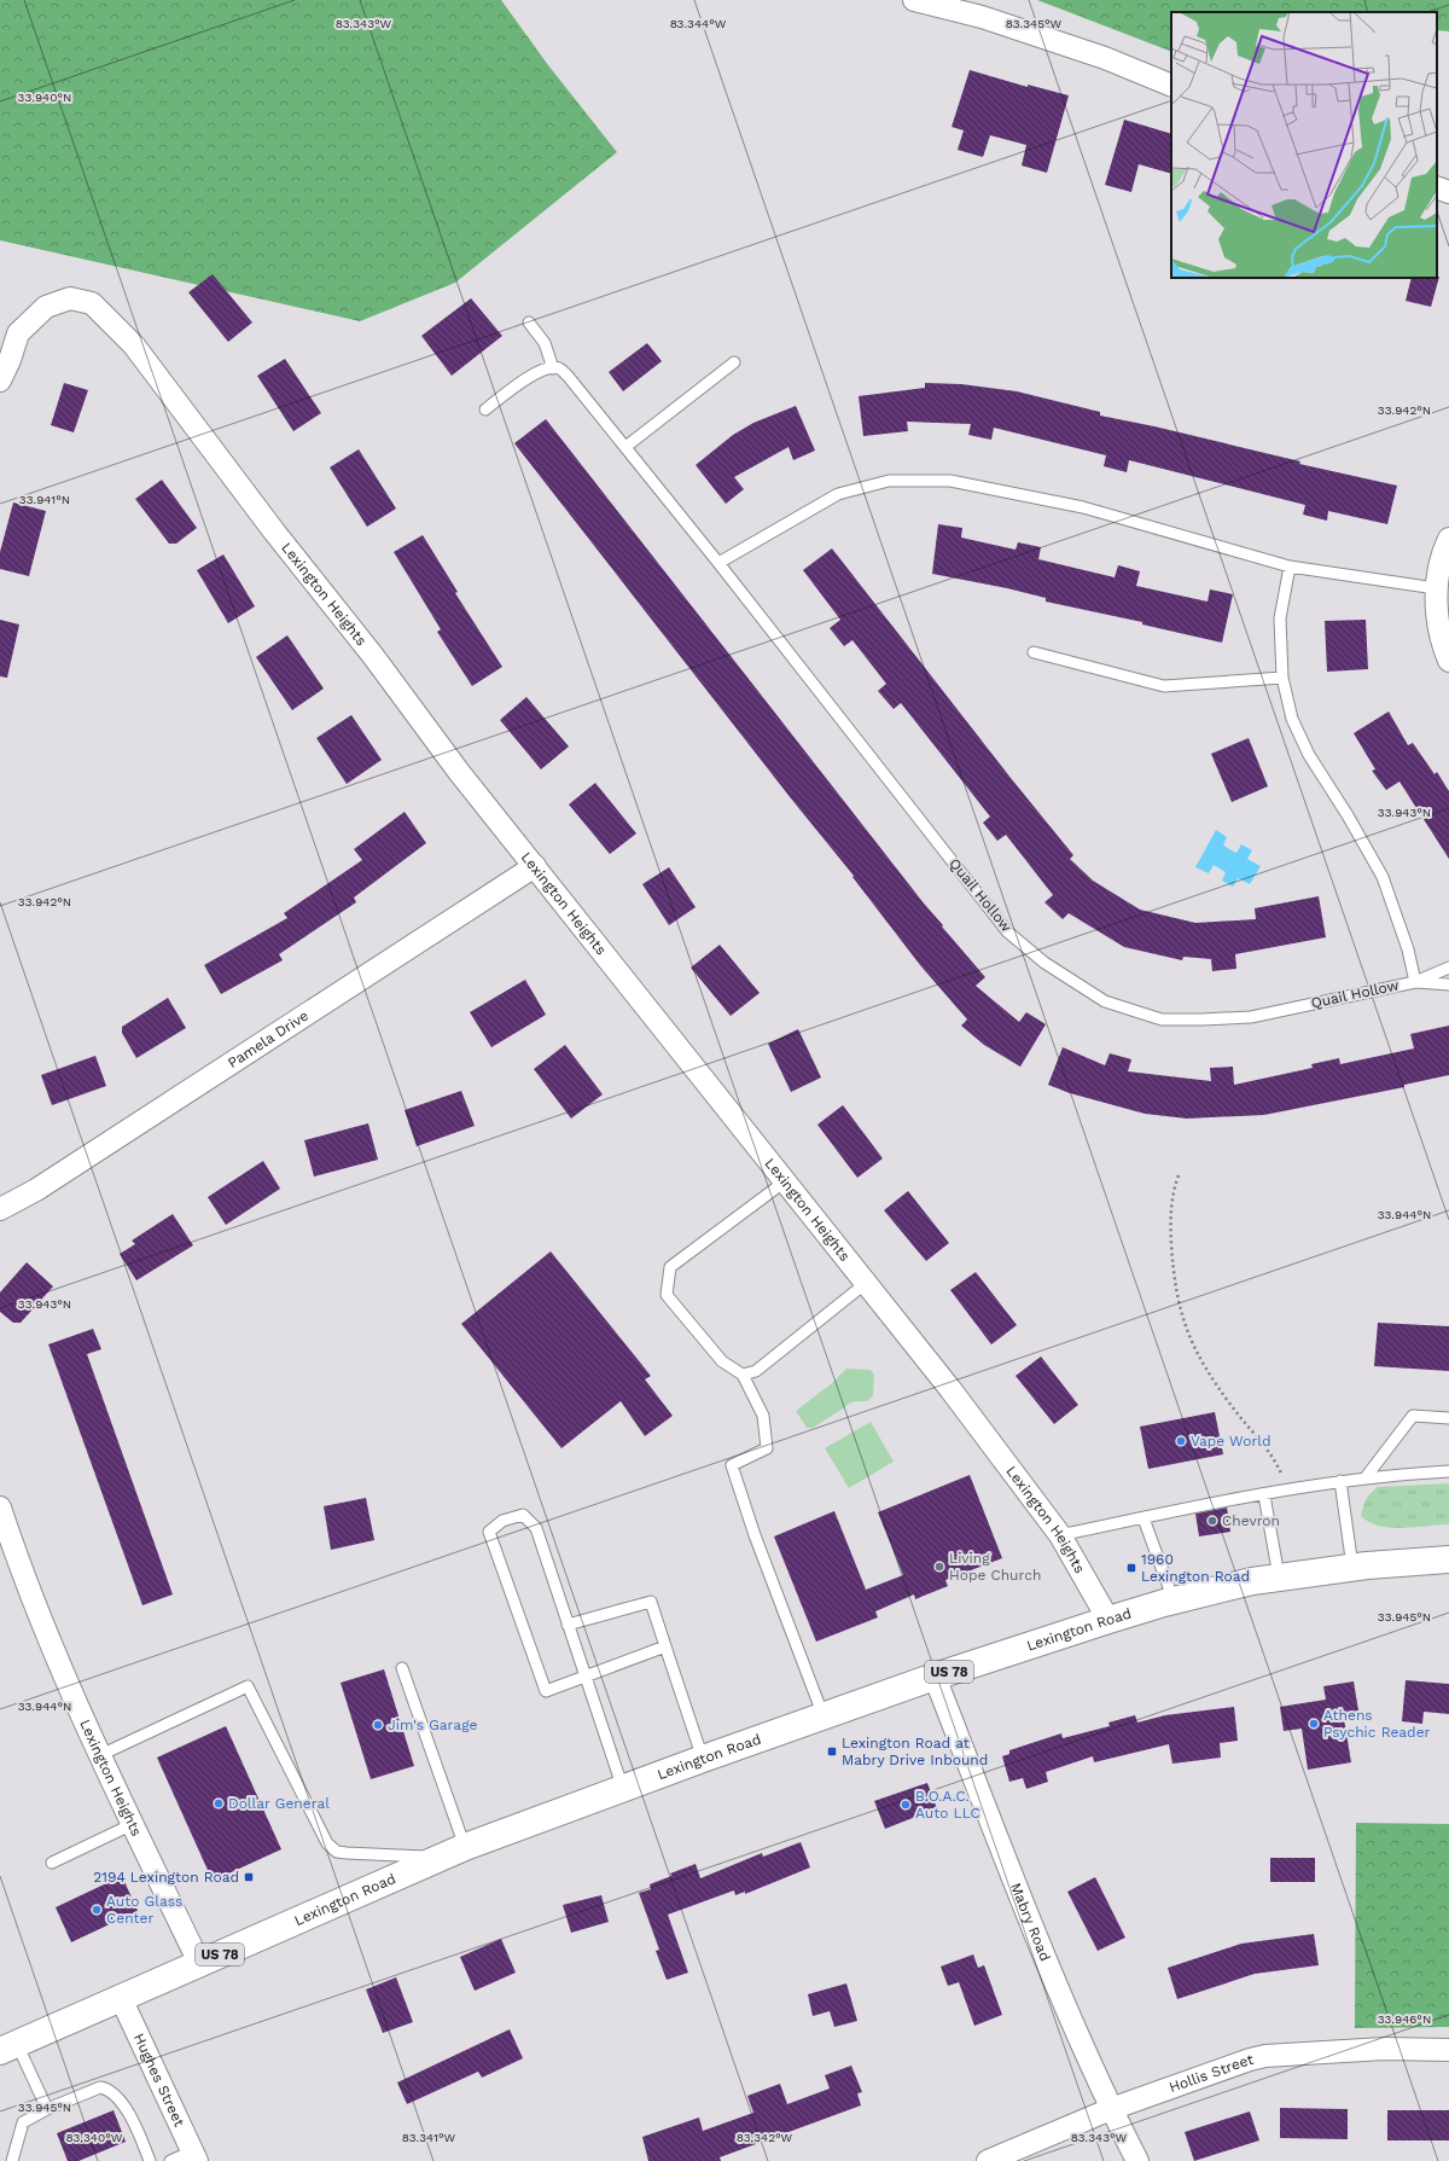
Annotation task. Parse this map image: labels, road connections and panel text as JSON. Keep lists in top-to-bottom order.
{
  "streets": {
    "highway": ["Lexington Road", "US 78"],
    "street": [
      "Lexington Heights",
      "Pamela Drive",
      "Mabry Road",
      "Hollis Street",
      "Hughes Street"
    ],
    "lane": ["Quail Hollow"]
  },
  "crossings": [
    ["Lexington Heights", "Pamela Drive"],
    ["Lexington Heights", "Lexington Road"],
    ["Lexington Road", "Mabry Road"],
    ["Lexington Road", "Hughes Street"],
    ["Mabry Road", "Hollis Street"]
  ],
  "places": {
    "other": [
      "Vape World",
      "Chevron",
      "Living Hope Church",
      "Athens Psychic Reader",
      "Jim's Garage",
      "Dollar General",
      "B.O.A.C. Auto LLC",
      "Auto Glass Center"
    ],
    "transit": ["1960 Lexington Road", "Lexington Road at Mabry Drive Inbound", "2194 Lexington Road"]
  },
  "coordinates": [
    "83.343°W",
    "83.344°W",
    "83.345°W",
    "33.940°N",
    "33.942°N",
    "33.941°N",
    "33.943°N",
    "33.944°N",
    "33.945°N",
    "33.946°N",
    "83.340°W",
    "83.341°W",
    "83.342°W"
  ]
}
